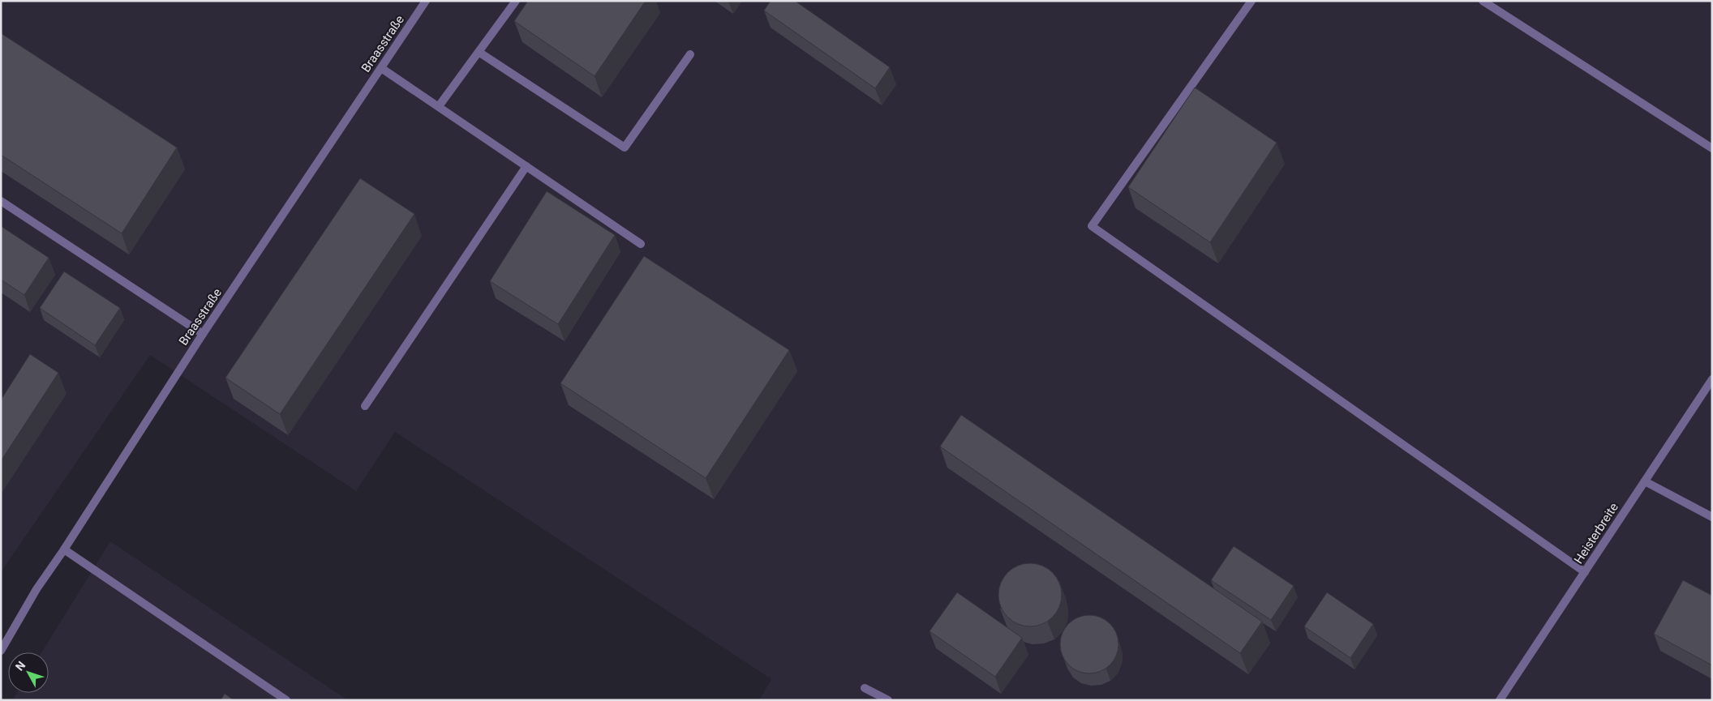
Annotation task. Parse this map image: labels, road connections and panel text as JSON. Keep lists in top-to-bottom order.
{
  "streets": {
    "street": ["Braasstraße", "Heisterbreite"]
  },
  "north": "top left"
}
